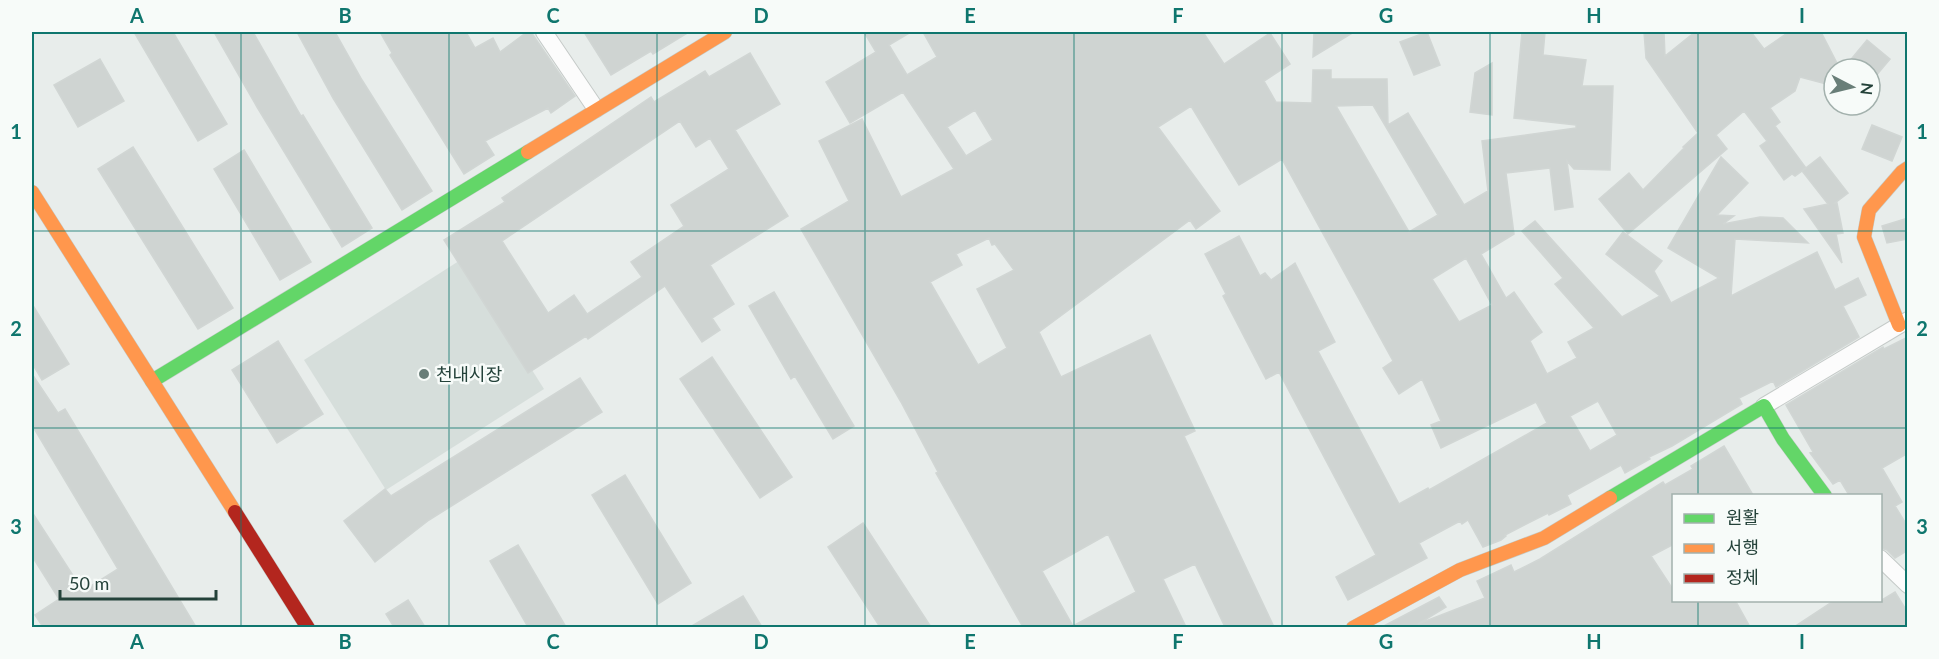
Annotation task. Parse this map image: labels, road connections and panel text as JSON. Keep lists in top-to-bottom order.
{
  "places": ["천내시장"],
  "legend": ["원활", "서행", "정체"],
  "scale_bar": "50 m",
  "north": "right",
  "grid": {
    "columns": [
      "A",
      "B",
      "C",
      "D",
      "E",
      "F",
      "G",
      "H",
      "I"
    ],
    "rows": ["1", "2", "3"]
  }
}
